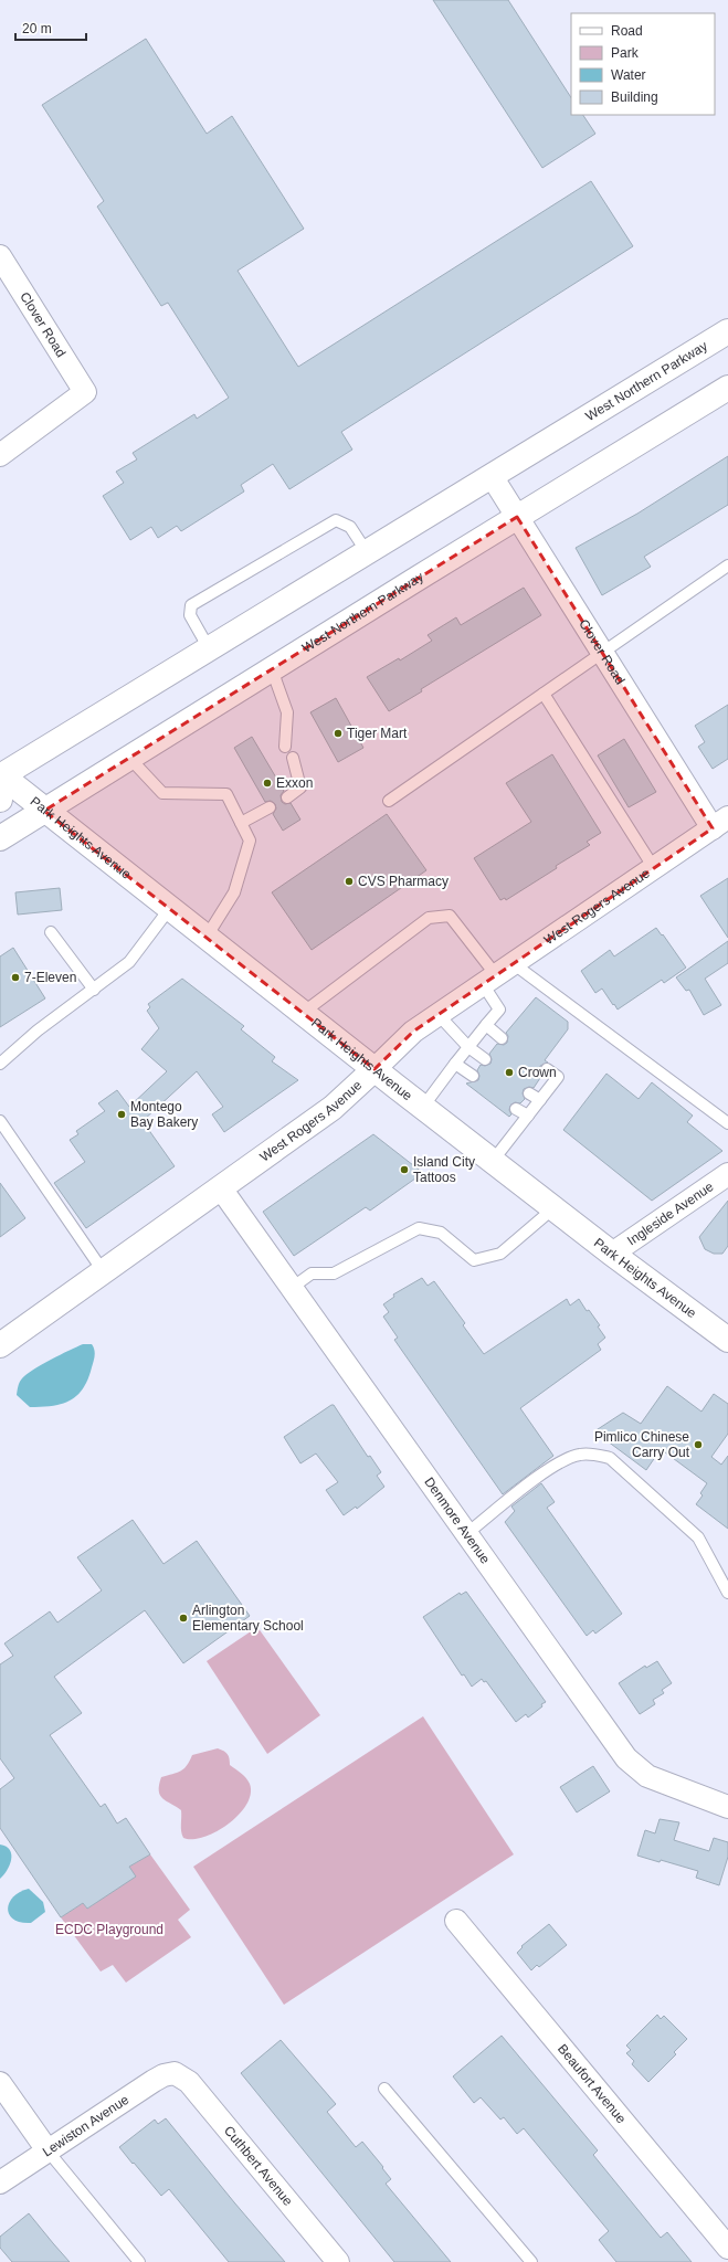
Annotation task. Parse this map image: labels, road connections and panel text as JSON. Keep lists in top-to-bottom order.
{
  "streets": {
    "main road": ["West Northern Parkway", "Park Heights Avenue", "West Rogers Avenue"],
    "street": [
      "Clover Road",
      "Ingleside Avenue",
      "Denmore Avenue",
      "Beaufort Avenue",
      "Lewiston Avenue",
      "Cuthbert Avenue"
    ]
  },
  "crossings": [
    ["Clover Road", "West Northern Parkway"],
    ["Clover Road", "West Rogers Avenue"],
    ["West Northern Parkway", "Park Heights Avenue"],
    ["Park Heights Avenue", "West Rogers Avenue"],
    ["Park Heights Avenue", "Ingleside Avenue"],
    ["West Rogers Avenue", "Denmore Avenue"],
    ["Lewiston Avenue", "Cuthbert Avenue"]
  ],
  "parks": ["ECDC Playground"],
  "places": [
    "Tiger Mart",
    "Exxon",
    "CVS Pharmacy",
    "7-Eleven",
    "Crown",
    "Montego Bay Bakery",
    "Island City Tattoos",
    "Pimlico Chinese Carry Out",
    "Arlington Elementary School"
  ],
  "legend": [
    "Road",
    "Park",
    "Water",
    "Building"
  ],
  "scale_bar": "20 m"
}
